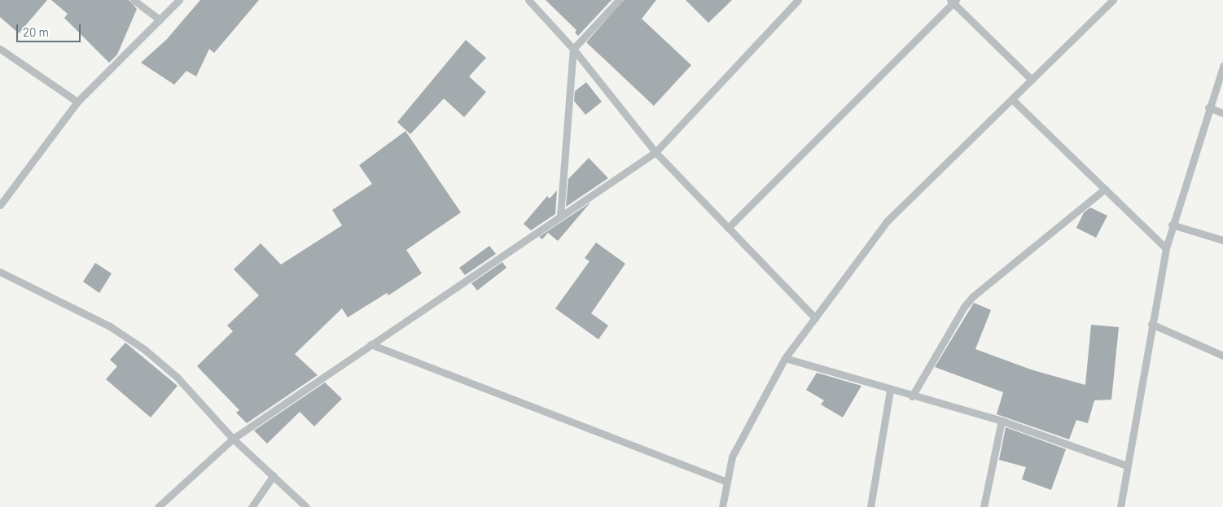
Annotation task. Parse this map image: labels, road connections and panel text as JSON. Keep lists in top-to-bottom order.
{
  "scale_bar": "20 m"
}
